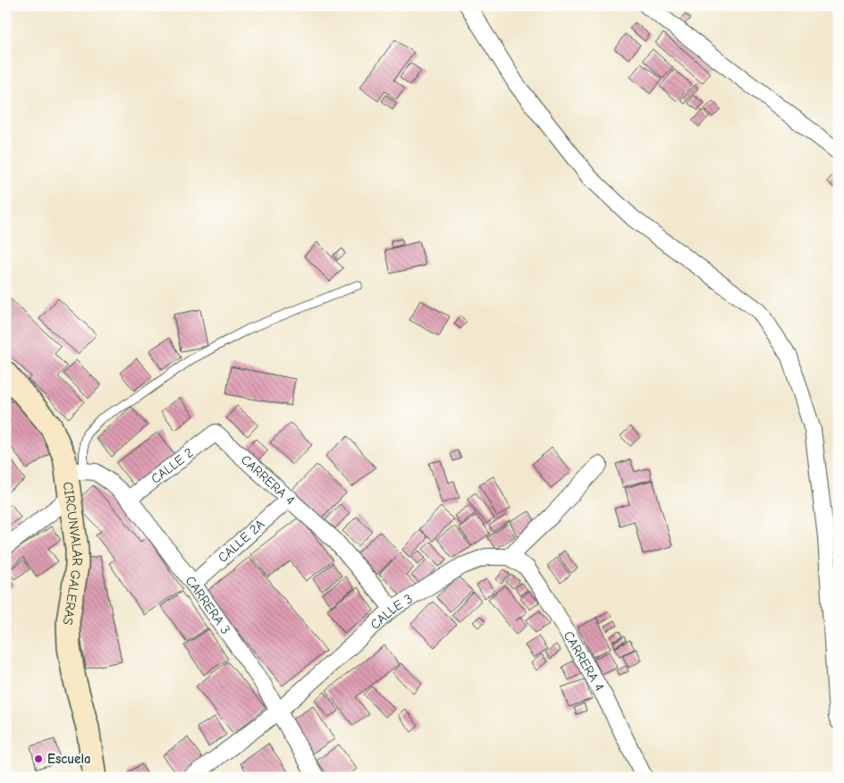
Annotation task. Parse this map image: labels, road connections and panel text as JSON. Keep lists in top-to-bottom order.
{
  "streets": {
    "main road": ["CIRCUNVALAR GALERAS"],
    "street": [
      "CALLE 2",
      "CARRERA 4",
      "CALLE 2A",
      "CARRERA 3",
      "CALLE 3"
    ]
  },
  "crossings": [
    ["CALLE 2", "CARRERA 4"],
    ["CALLE 2", "CARRERA 3"],
    ["CARRERA 4", "CALLE 2A"],
    ["CARRERA 4", "CALLE 3"],
    ["CALLE 2A", "CARRERA 3"],
    ["CIRCUNVALAR GALERAS", "CARRERA 3"],
    ["CARRERA 3", "CALLE 3"]
  ],
  "places": ["Escuela"]
}
